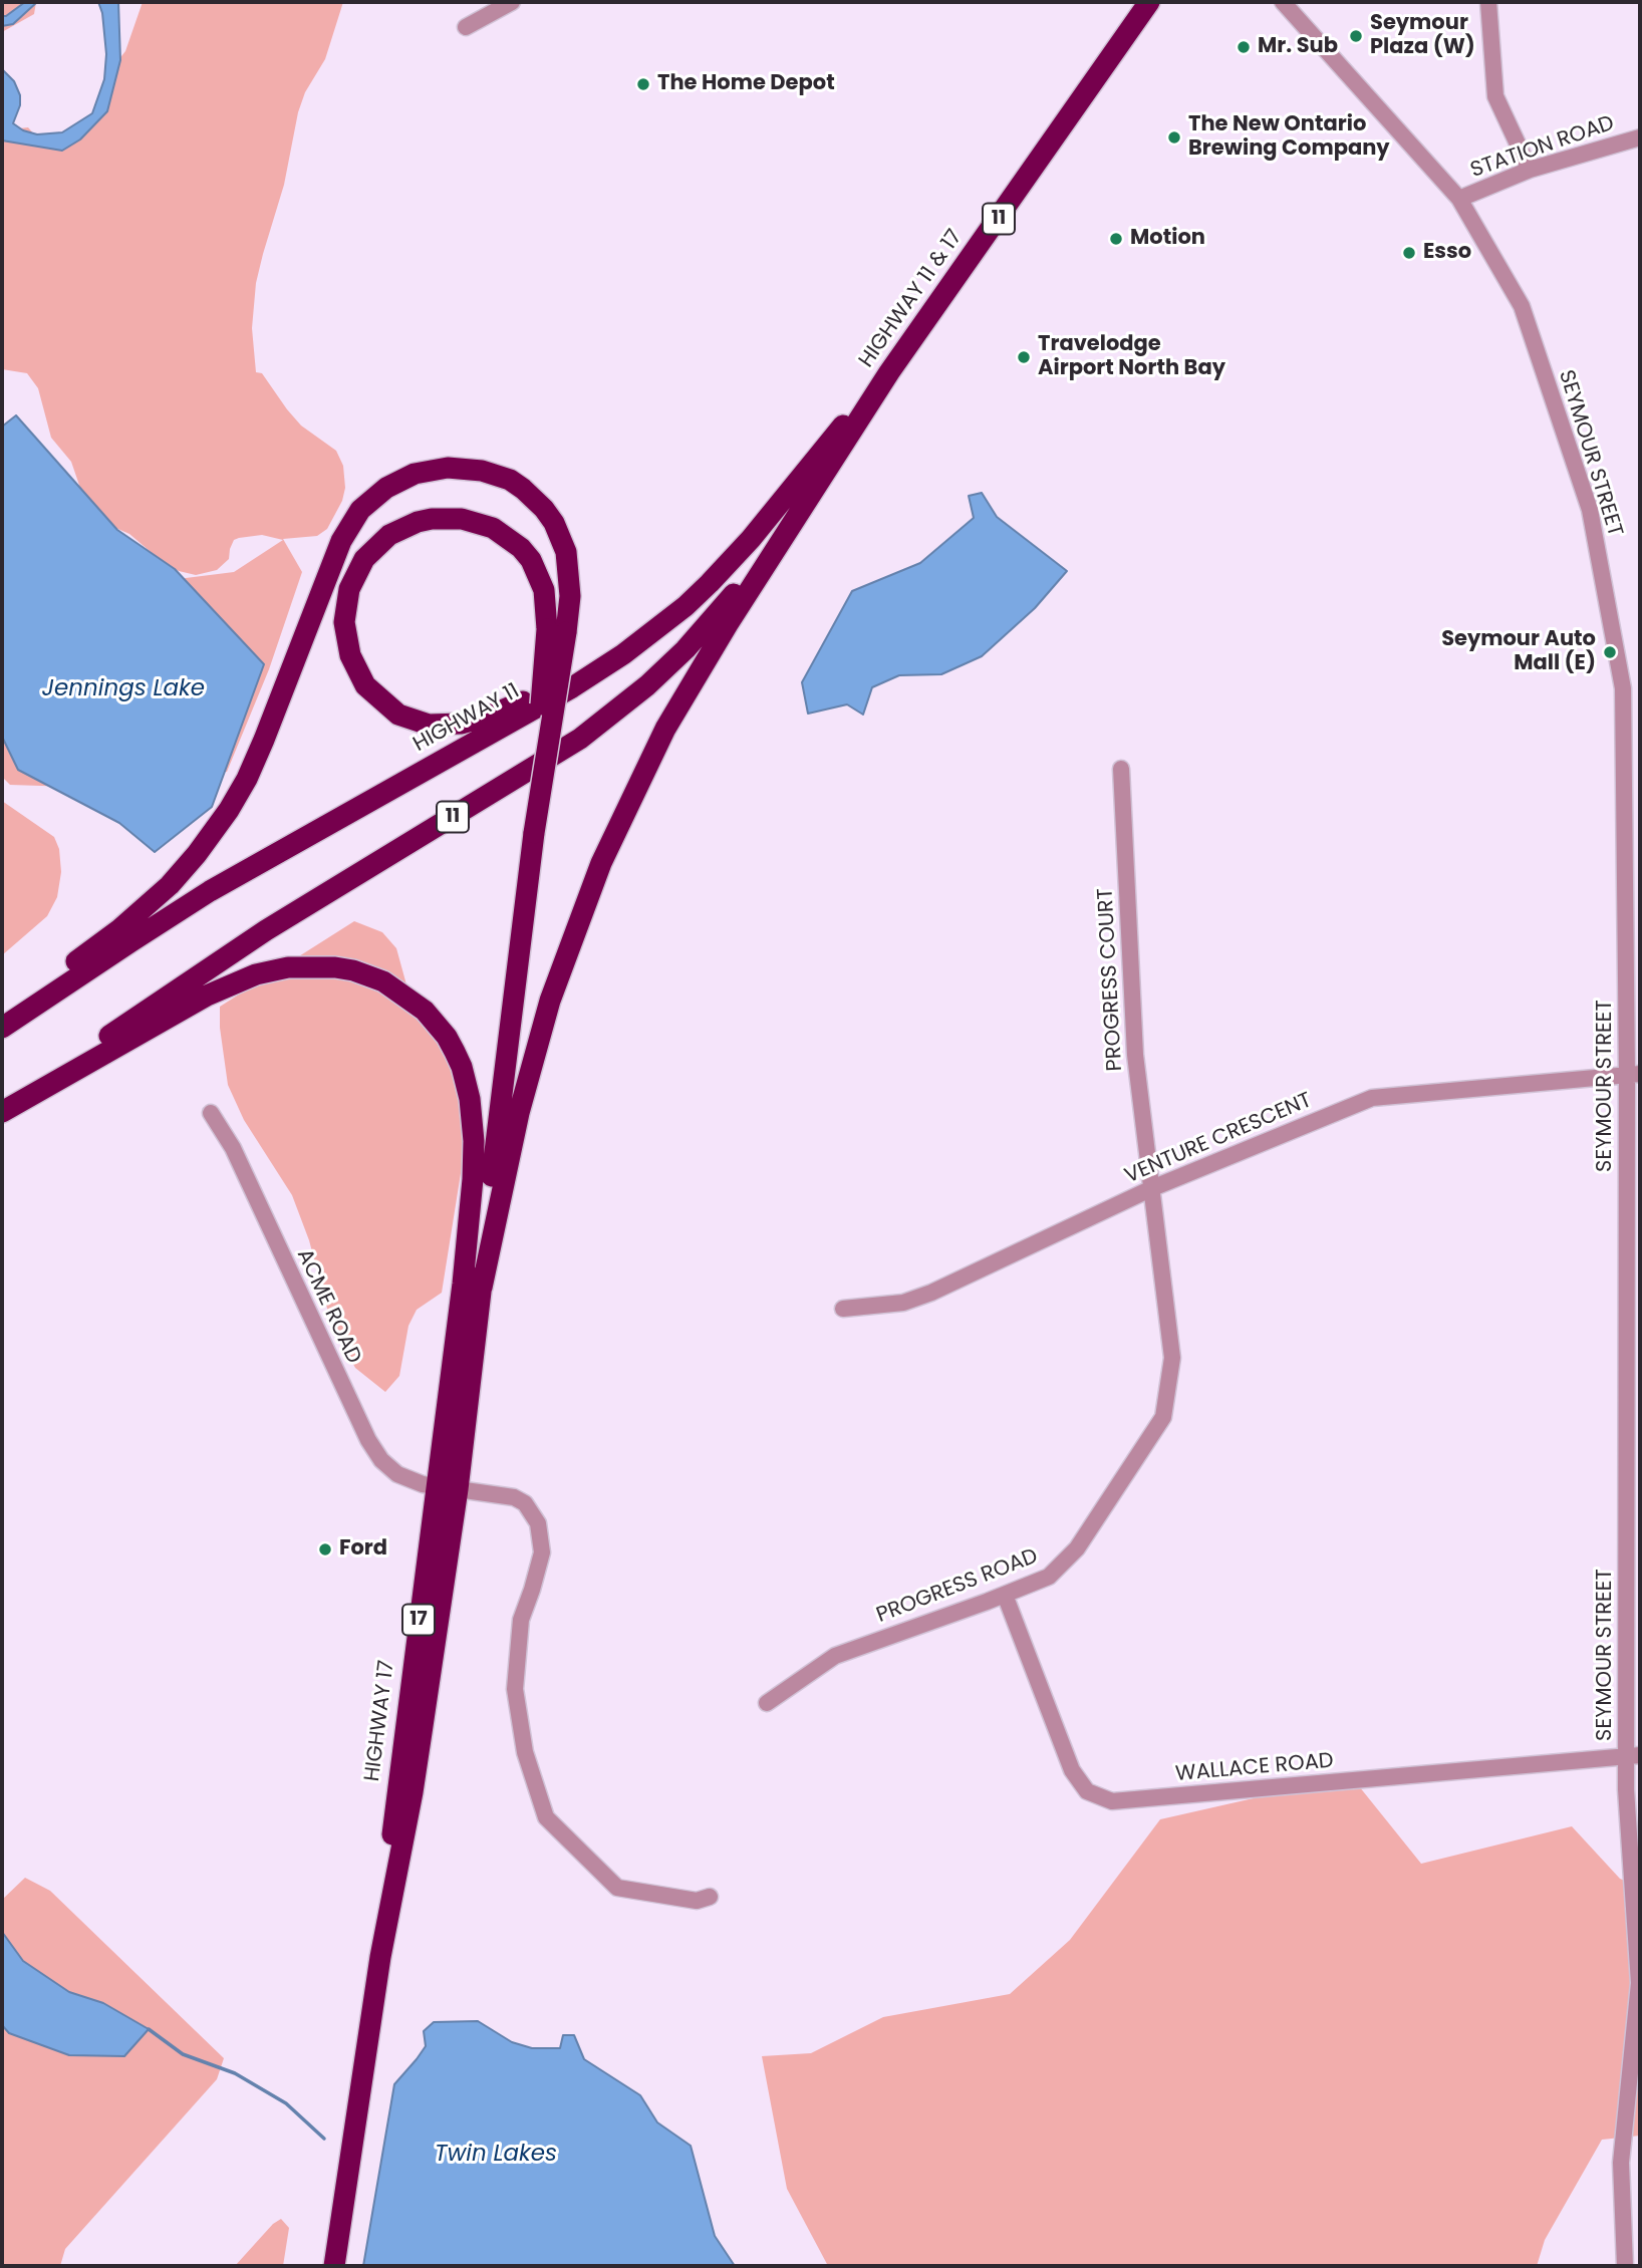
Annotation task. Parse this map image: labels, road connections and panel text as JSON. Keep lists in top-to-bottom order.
{
  "streets": {
    "highway": [
      "11",
      "HIGHWAY 11 & 17",
      "HIGHWAY 11",
      "17",
      "HIGHWAY 17"
    ],
    "street": [
      "STATION ROAD",
      "SEYMOUR STREET",
      "PROGRESS COURT",
      "VENTURE CRESCENT",
      "ACME ROAD",
      "PROGRESS ROAD",
      "WALLACE ROAD"
    ]
  },
  "crossings": [
    ["STATION ROAD", "SEYMOUR STREET"],
    ["11", "HIGHWAY 11 & 17"],
    ["11", "HIGHWAY 11"],
    ["HIGHWAY 11 & 17", "HIGHWAY 11"],
    ["SEYMOUR STREET", "VENTURE CRESCENT"],
    ["SEYMOUR STREET", "WALLACE ROAD"],
    ["PROGRESS COURT", "VENTURE CRESCENT"],
    ["PROGRESS COURT", "PROGRESS ROAD"],
    ["VENTURE CRESCENT", "PROGRESS ROAD"],
    ["ACME ROAD", "HIGHWAY 17"],
    ["PROGRESS ROAD", "WALLACE ROAD"]
  ],
  "water": ["Jennings Lake", "Twin Lakes"],
  "places": [
    "Seymour Plaza (W)",
    "Mr. Sub",
    "The Home Depot",
    "The New Ontario Brewing Company",
    "Motion",
    "Esso",
    "Travelodge Airport North Bay",
    "Seymour Auto Mall (E)",
    "Ford"
  ]
}
